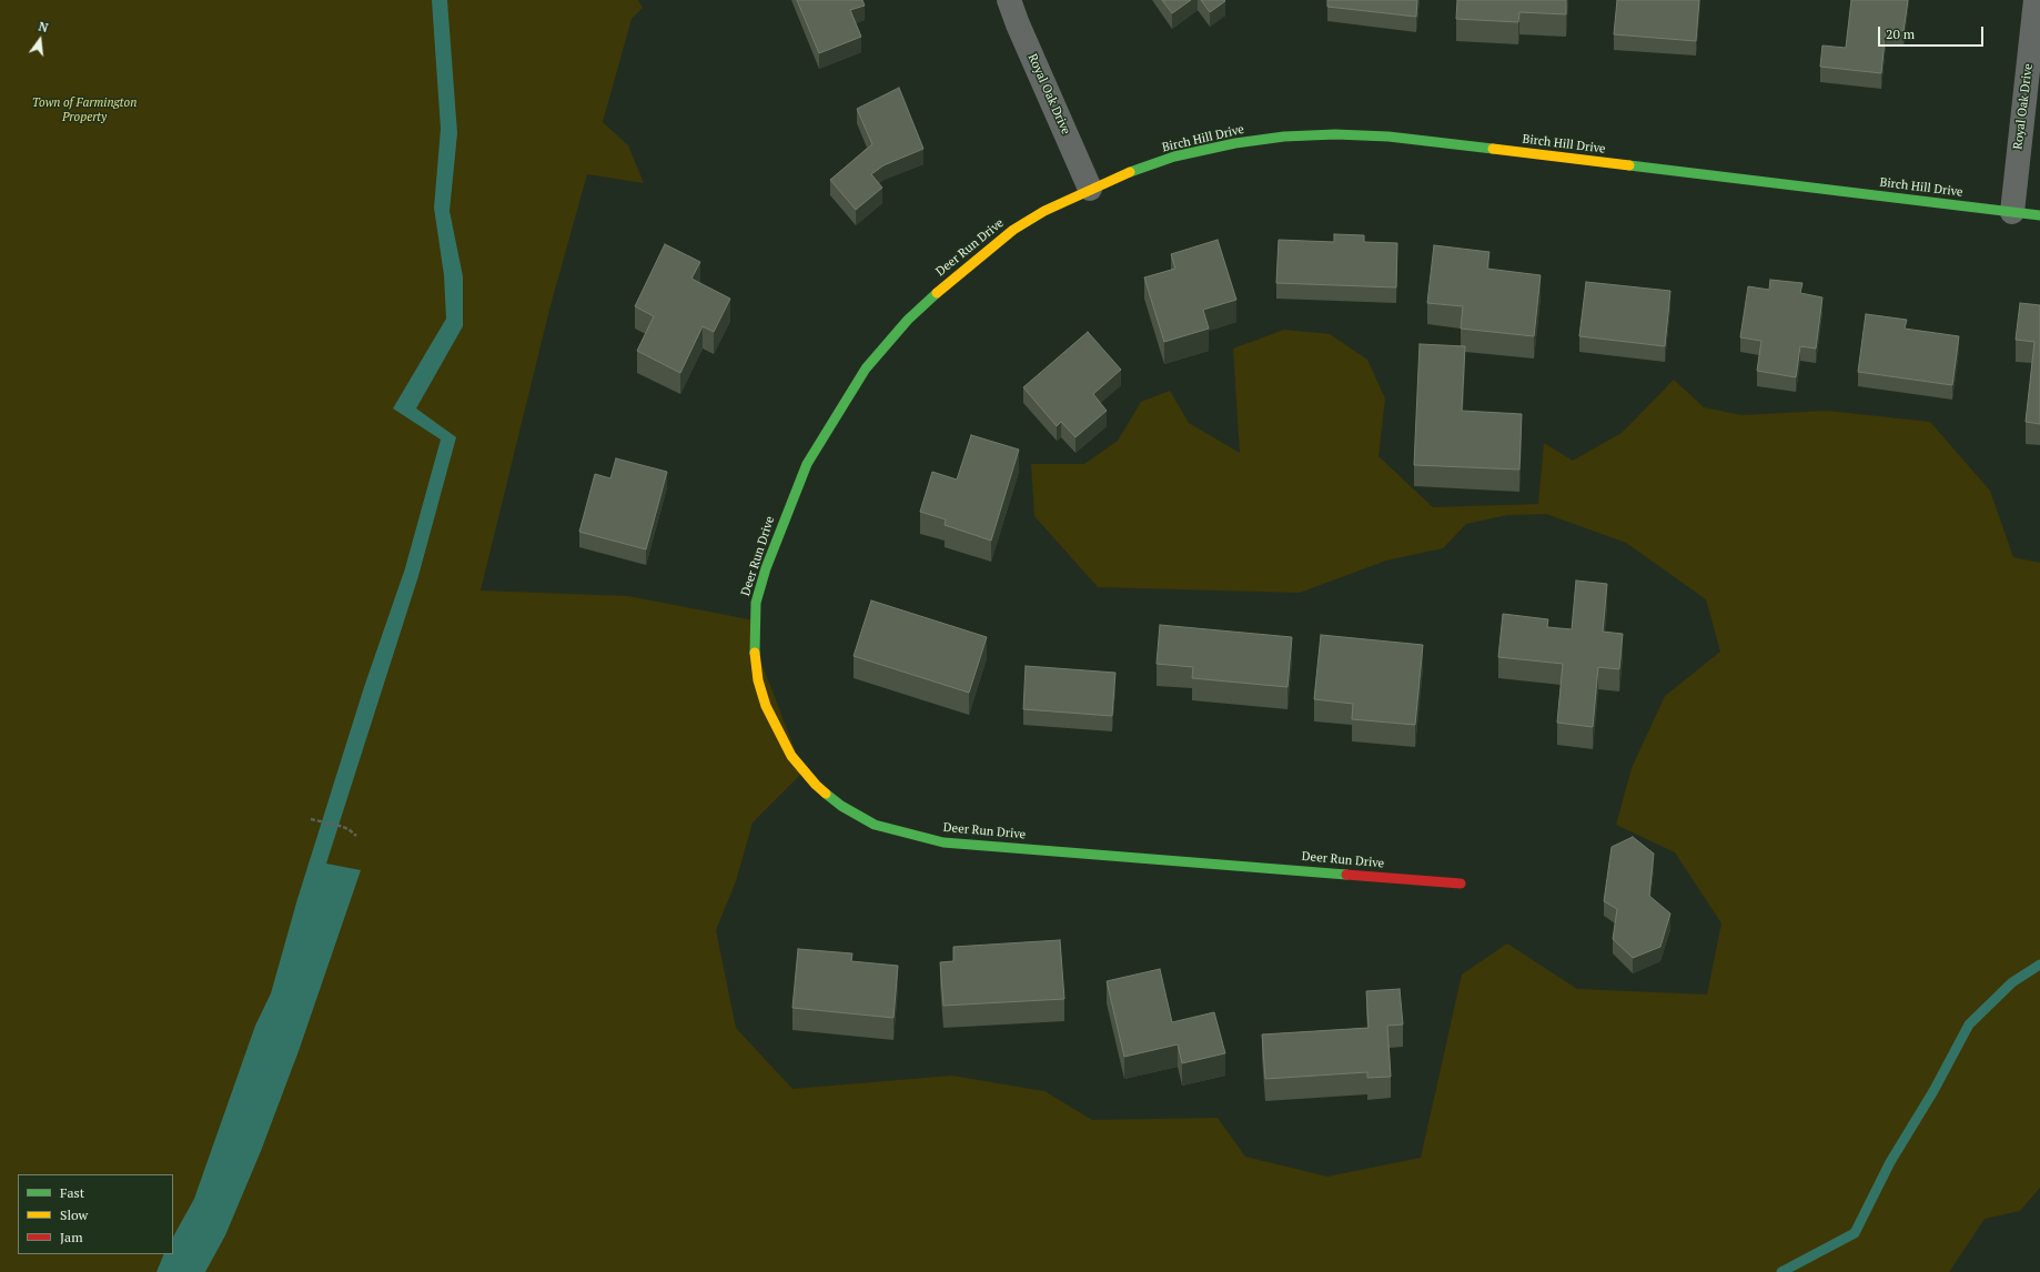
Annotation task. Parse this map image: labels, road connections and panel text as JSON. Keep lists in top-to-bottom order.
{
  "streets": {
    "street": ["Royal Oak Drive", "Birch Hill Drive", "Deer Run Drive"]
  },
  "crossings": [
    ["Royal Oak Drive", "Birch Hill Drive"],
    ["Royal Oak Drive", "Deer Run Drive"],
    ["Birch Hill Drive", "Deer Run Drive"]
  ],
  "parks": ["Town of Farmington Property"],
  "legend": ["Fast", "Slow", "Jam"],
  "scale_bar": "20 m",
  "north": "top"
}
